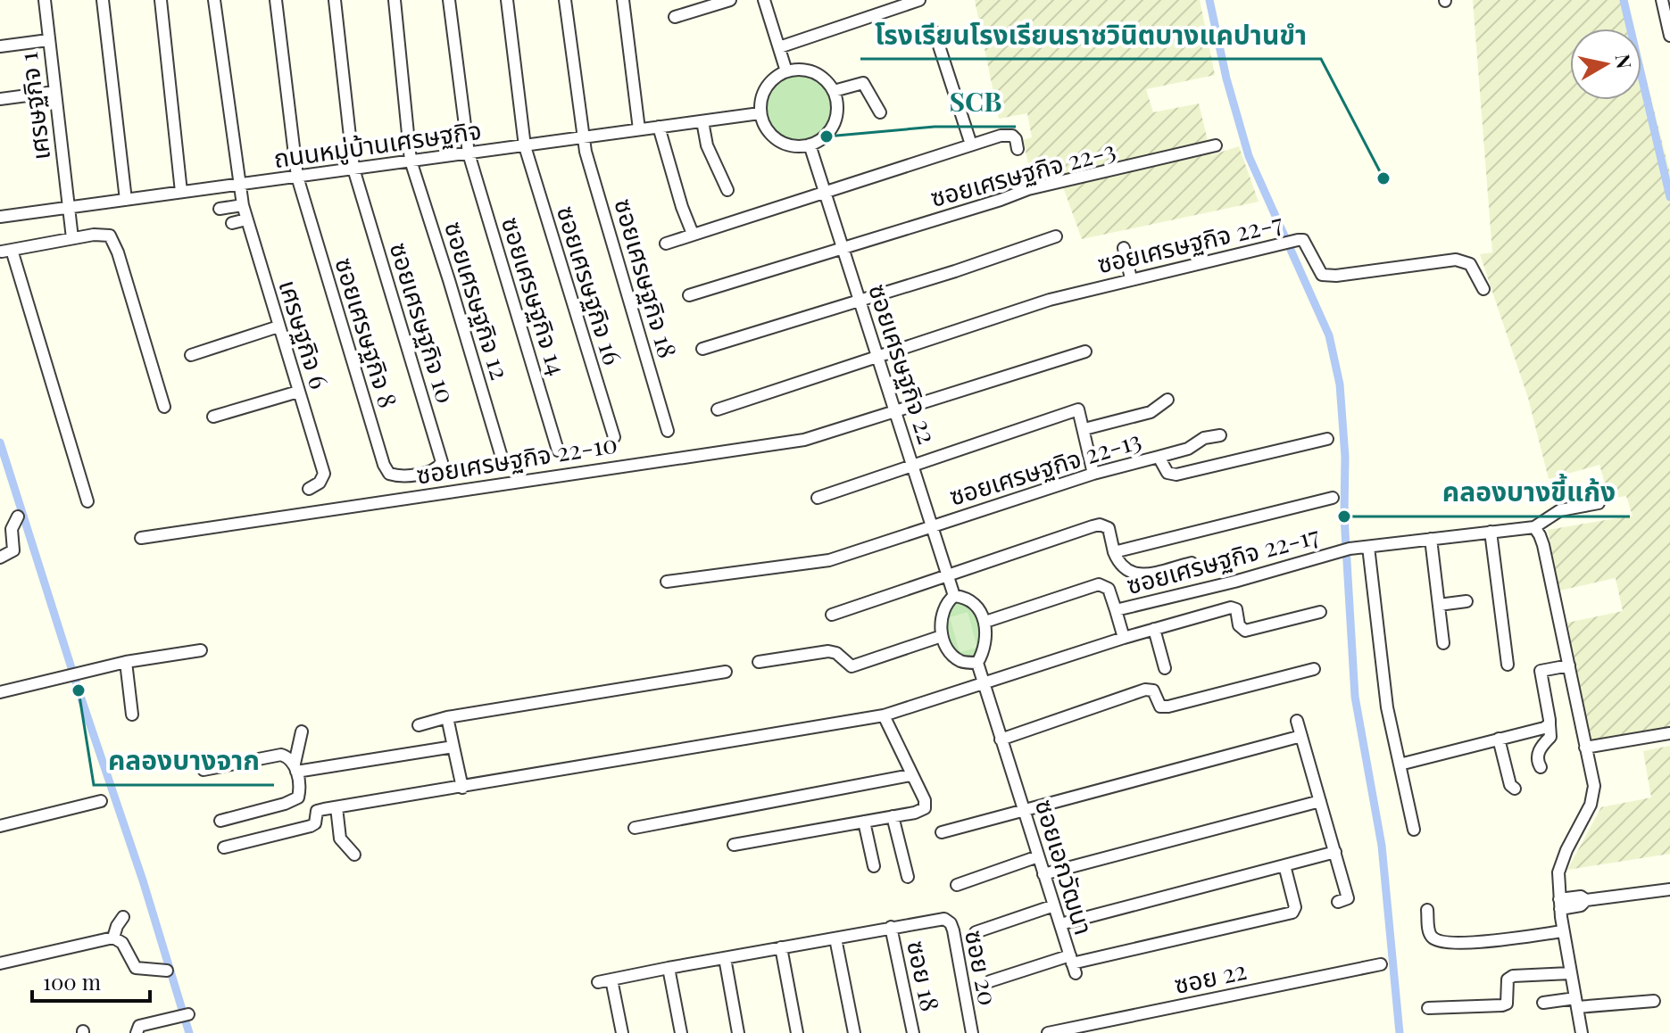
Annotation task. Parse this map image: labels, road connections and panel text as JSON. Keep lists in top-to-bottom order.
{
  "streets": {
    "street": [
      "เศรษฐกิจ 1",
      "ถนนหมู่บ้านเศรษฐกิจ",
      "ซอยเศรษฐกิจ 22-3",
      "ซอยเศรษฐกิจ 22-7",
      "ซอยเศรษฐกิจ 18",
      "ซอยเศรษฐกิจ 16",
      "ซอยเศรษฐกิจ 14",
      "ซอยเศรษฐกิจ 12",
      "ซอยเศรษฐกิจ 10",
      "ซอยเศรษฐกิจ 8",
      "เศรษฐกิจ 6",
      "ซอยเศรษฐกิจ 22",
      "ซอยเศรษฐกิจ 22-10",
      "ซอยเศรษฐกิจ 22-13",
      "ซอยเศรษฐกิจ 22-17",
      "ซอยเอกวัฒนา",
      "ซอย 20",
      "ซอย 18",
      "ซอย 22"
    ]
  },
  "crossings": [
    ["เศรษฐกิจ 1", "ถนนหมู่บ้านเศรษฐกิจ"],
    ["ถนนหมู่บ้านเศรษฐกิจ", "ซอยเศรษฐกิจ 18"],
    ["ถนนหมู่บ้านเศรษฐกิจ", "ซอยเศรษฐกิจ 16"],
    ["ถนนหมู่บ้านเศรษฐกิจ", "ซอยเศรษฐกิจ 14"],
    ["ถนนหมู่บ้านเศรษฐกิจ", "ซอยเศรษฐกิจ 12"],
    ["ถนนหมู่บ้านเศรษฐกิจ", "ซอยเศรษฐกิจ 10"],
    ["ถนนหมู่บ้านเศรษฐกิจ", "ซอยเศรษฐกิจ 8"],
    ["ถนนหมู่บ้านเศรษฐกิจ", "เศรษฐกิจ 6"],
    ["ถนนหมู่บ้านเศรษฐกิจ", "ซอยเศรษฐกิจ 22"],
    ["ซอยเศรษฐกิจ 22-3", "ซอยเศรษฐกิจ 22"],
    ["ซอยเศรษฐกิจ 22-7", "ซอยเศรษฐกิจ 22"],
    ["ซอยเศรษฐกิจ 10", "ซอยเศรษฐกิจ 8"],
    ["ซอยเศรษฐกิจ 22", "ซอยเศรษฐกิจ 22-10"],
    ["ซอยเศรษฐกิจ 22", "ซอยเศรษฐกิจ 22-13"],
    ["ซอยเศรษฐกิจ 22", "ซอยเศรษฐกิจ 22-17"],
    ["ซอย 20", "ซอย 18"]
  ],
  "places": [
    "SCB",
    "โรงเรียนโรงเรียนราชวินิตบางแคปานขำ",
    "คลองบางขี้แก้ง",
    "คลองบางจาก"
  ],
  "scale_bar": "100 m",
  "north": "right"
}
